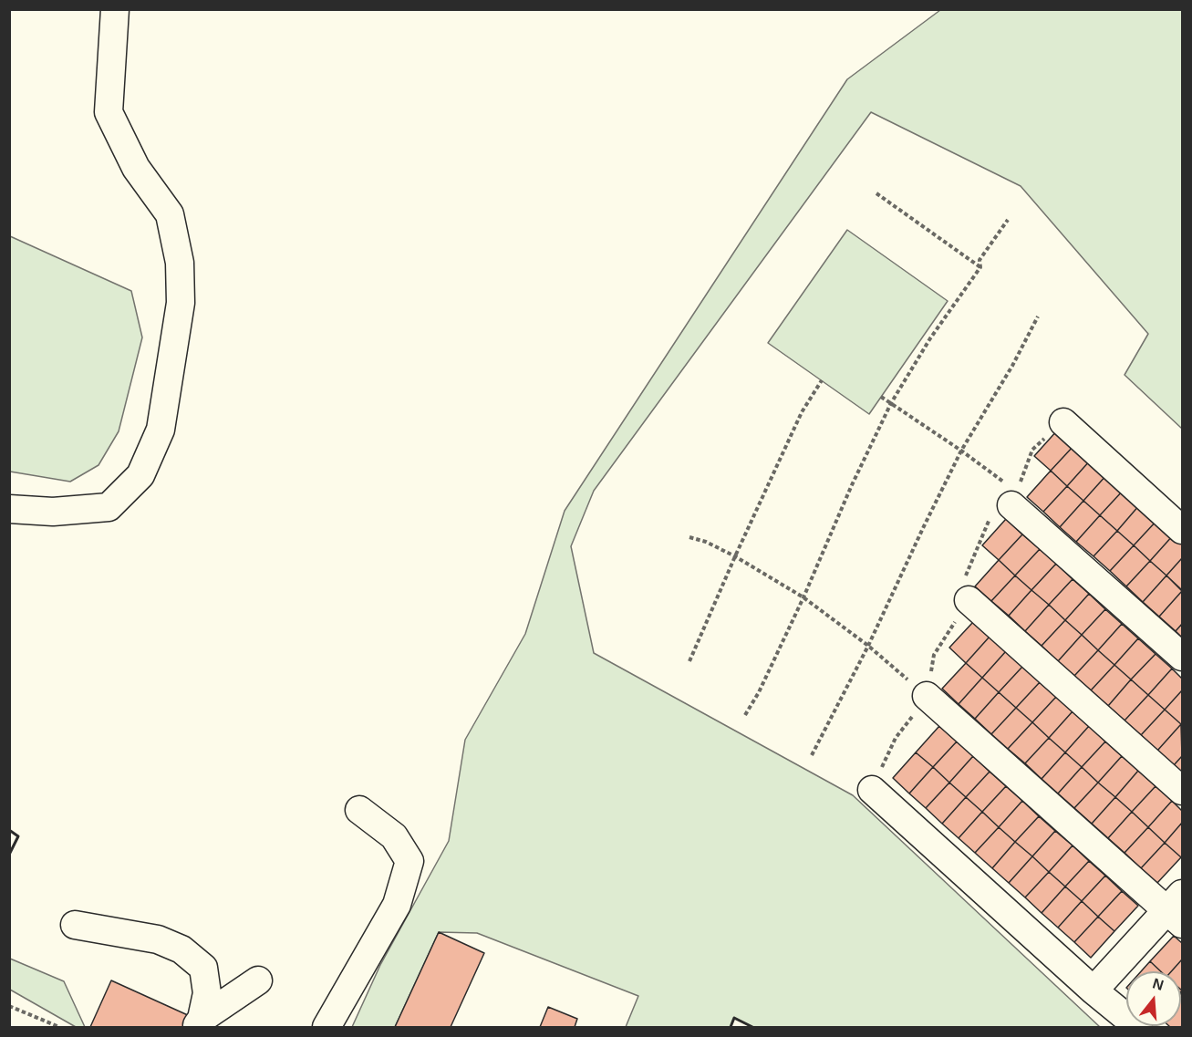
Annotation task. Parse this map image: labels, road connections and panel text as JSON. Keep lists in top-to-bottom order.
{
  "north": "top"
}
